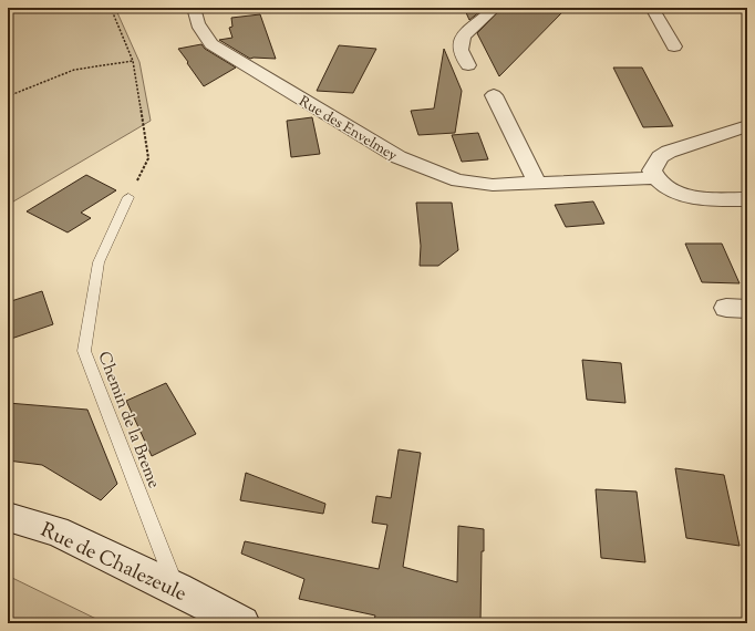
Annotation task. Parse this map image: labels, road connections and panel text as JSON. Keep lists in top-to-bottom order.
{
  "streets": {
    "street": ["Rue des Envelmey", "Rue de Chalezeule"],
    "lane": ["Chemin de la Breme"]
  },
  "crossings": [
    ["Chemin de la Breme", "Rue de Chalezeule"]
  ]
}
